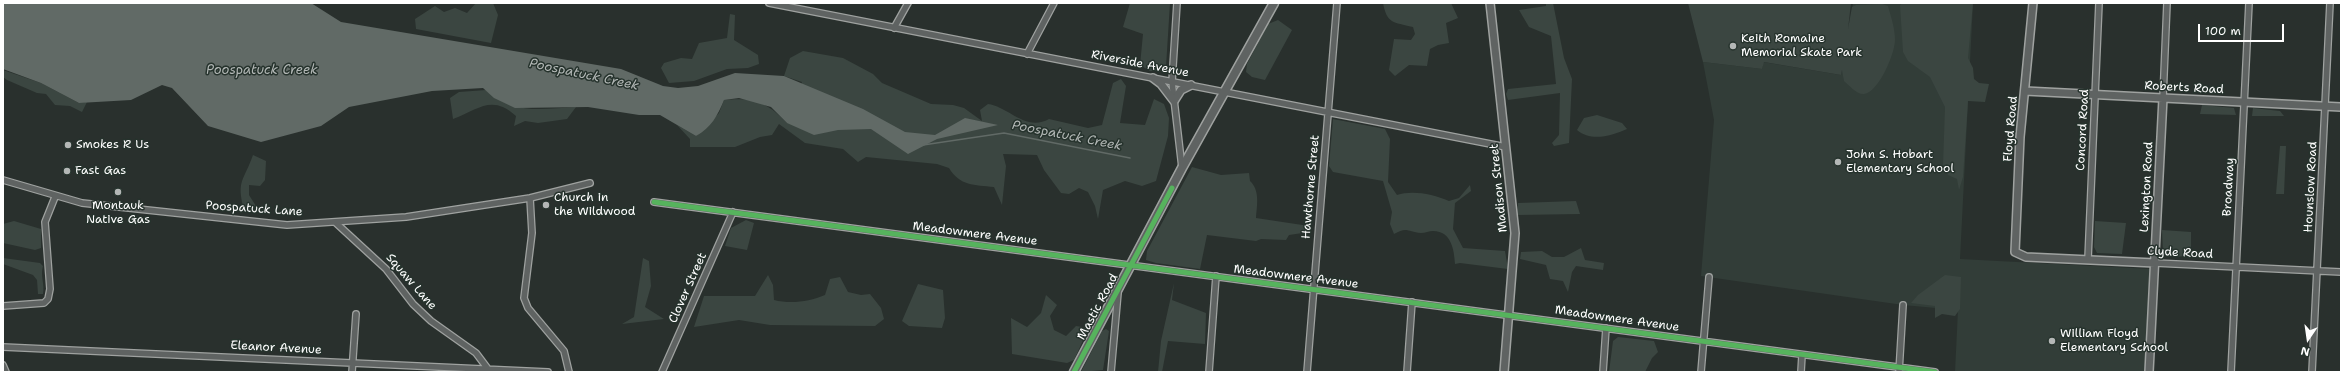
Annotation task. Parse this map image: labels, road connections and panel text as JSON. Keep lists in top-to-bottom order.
{
  "streets": {
    "main road": ["Mastic Road"],
    "street": [
      "Riverside Avenue",
      "Roberts Road",
      "Floyd Road",
      "Concord Road",
      "Hawthorne Street",
      "Lexington Road",
      "Broadway",
      "Hounslow Road",
      "Madison Street",
      "Poospatuck Lane",
      "Meadowmere Avenue",
      "Clyde Road",
      "Squaw Lane",
      "Clover Street",
      "Eleanor Avenue"
    ]
  },
  "crossings": [
    ["Riverside Avenue", "Hawthorne Street"],
    ["Riverside Avenue", "Madison Street"],
    ["Riverside Avenue", "Mastic Road"],
    ["Roberts Road", "Floyd Road"],
    ["Roberts Road", "Concord Road"],
    ["Roberts Road", "Lexington Road"],
    ["Roberts Road", "Broadway"],
    ["Roberts Road", "Hounslow Road"],
    ["Floyd Road", "Clyde Road"],
    ["Concord Road", "Clyde Road"],
    ["Hawthorne Street", "Meadowmere Avenue"],
    ["Lexington Road", "Clyde Road"],
    ["Broadway", "Clyde Road"],
    ["Hounslow Road", "Clyde Road"],
    ["Madison Street", "Meadowmere Avenue"],
    ["Poospatuck Lane", "Squaw Lane"],
    ["Meadowmere Avenue", "Clover Street"],
    ["Meadowmere Avenue", "Mastic Road"],
    ["Squaw Lane", "Eleanor Avenue"]
  ],
  "water": ["Poospatuck Creek"],
  "places": [
    "Keith Romaine Memorial Skate Park",
    "Smokes R Us",
    "John S. Hobart Elementary School",
    "Fast Gas",
    "Montauk Native Gas",
    "Church in the Wildwood",
    "William Floyd Elementary School"
  ],
  "scale_bar": "100 m",
  "north": "bottom"
}
